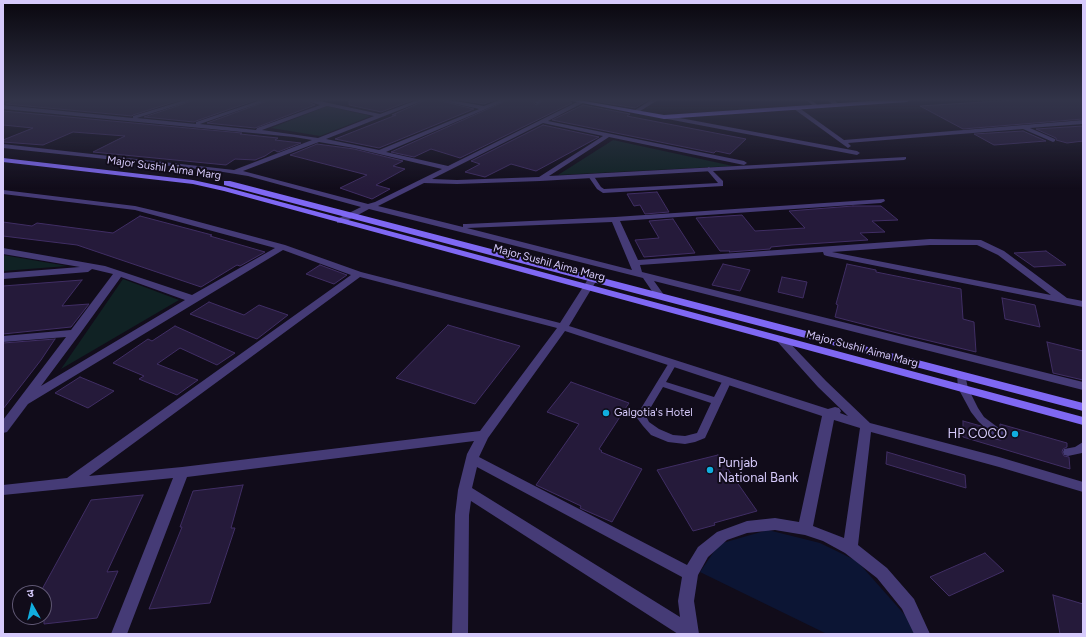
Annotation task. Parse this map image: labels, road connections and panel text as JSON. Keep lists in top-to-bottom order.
{
  "streets": {
    "street": ["Major Sushil Aima Marg"]
  },
  "places": ["Galgotia's Hotel", "HP COCO", "Punjab National Bank"],
  "north": "top"
}
